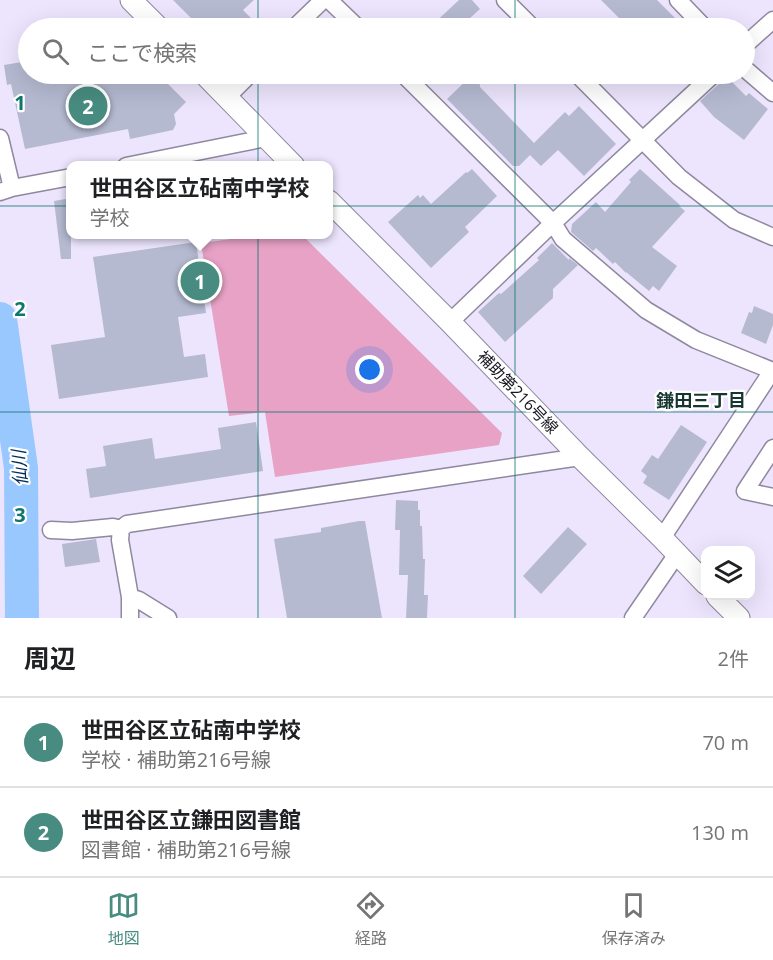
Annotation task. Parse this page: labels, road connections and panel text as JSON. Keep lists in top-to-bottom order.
{
  "streets": {
    "street": ["補助第216号線"]
  },
  "districts": ["鎌田三丁目"],
  "water": ["仙川"],
  "page": {
    "search": "ここで検索",
    "pins": ["2", "1"],
    "popup": ["世田谷区立砧南中学校", "学校"],
    "heading": ["周辺", "2件"],
    "list": [
      {
        "mark": "1",
        "name": "世田谷区立砧南中学校",
        "note": "学校 · 補助第216号線",
        "value": "70 m"
      },
      {
        "mark": "2",
        "name": "世田谷区立鎌田図書館",
        "note": "図書館 · 補助第216号線",
        "value": "130 m"
      }
    ],
    "nav": ["地図", "経路", "保存済み"]
  },
  "grid": {
    "rows": ["1", "2", "3"]
  }
}
